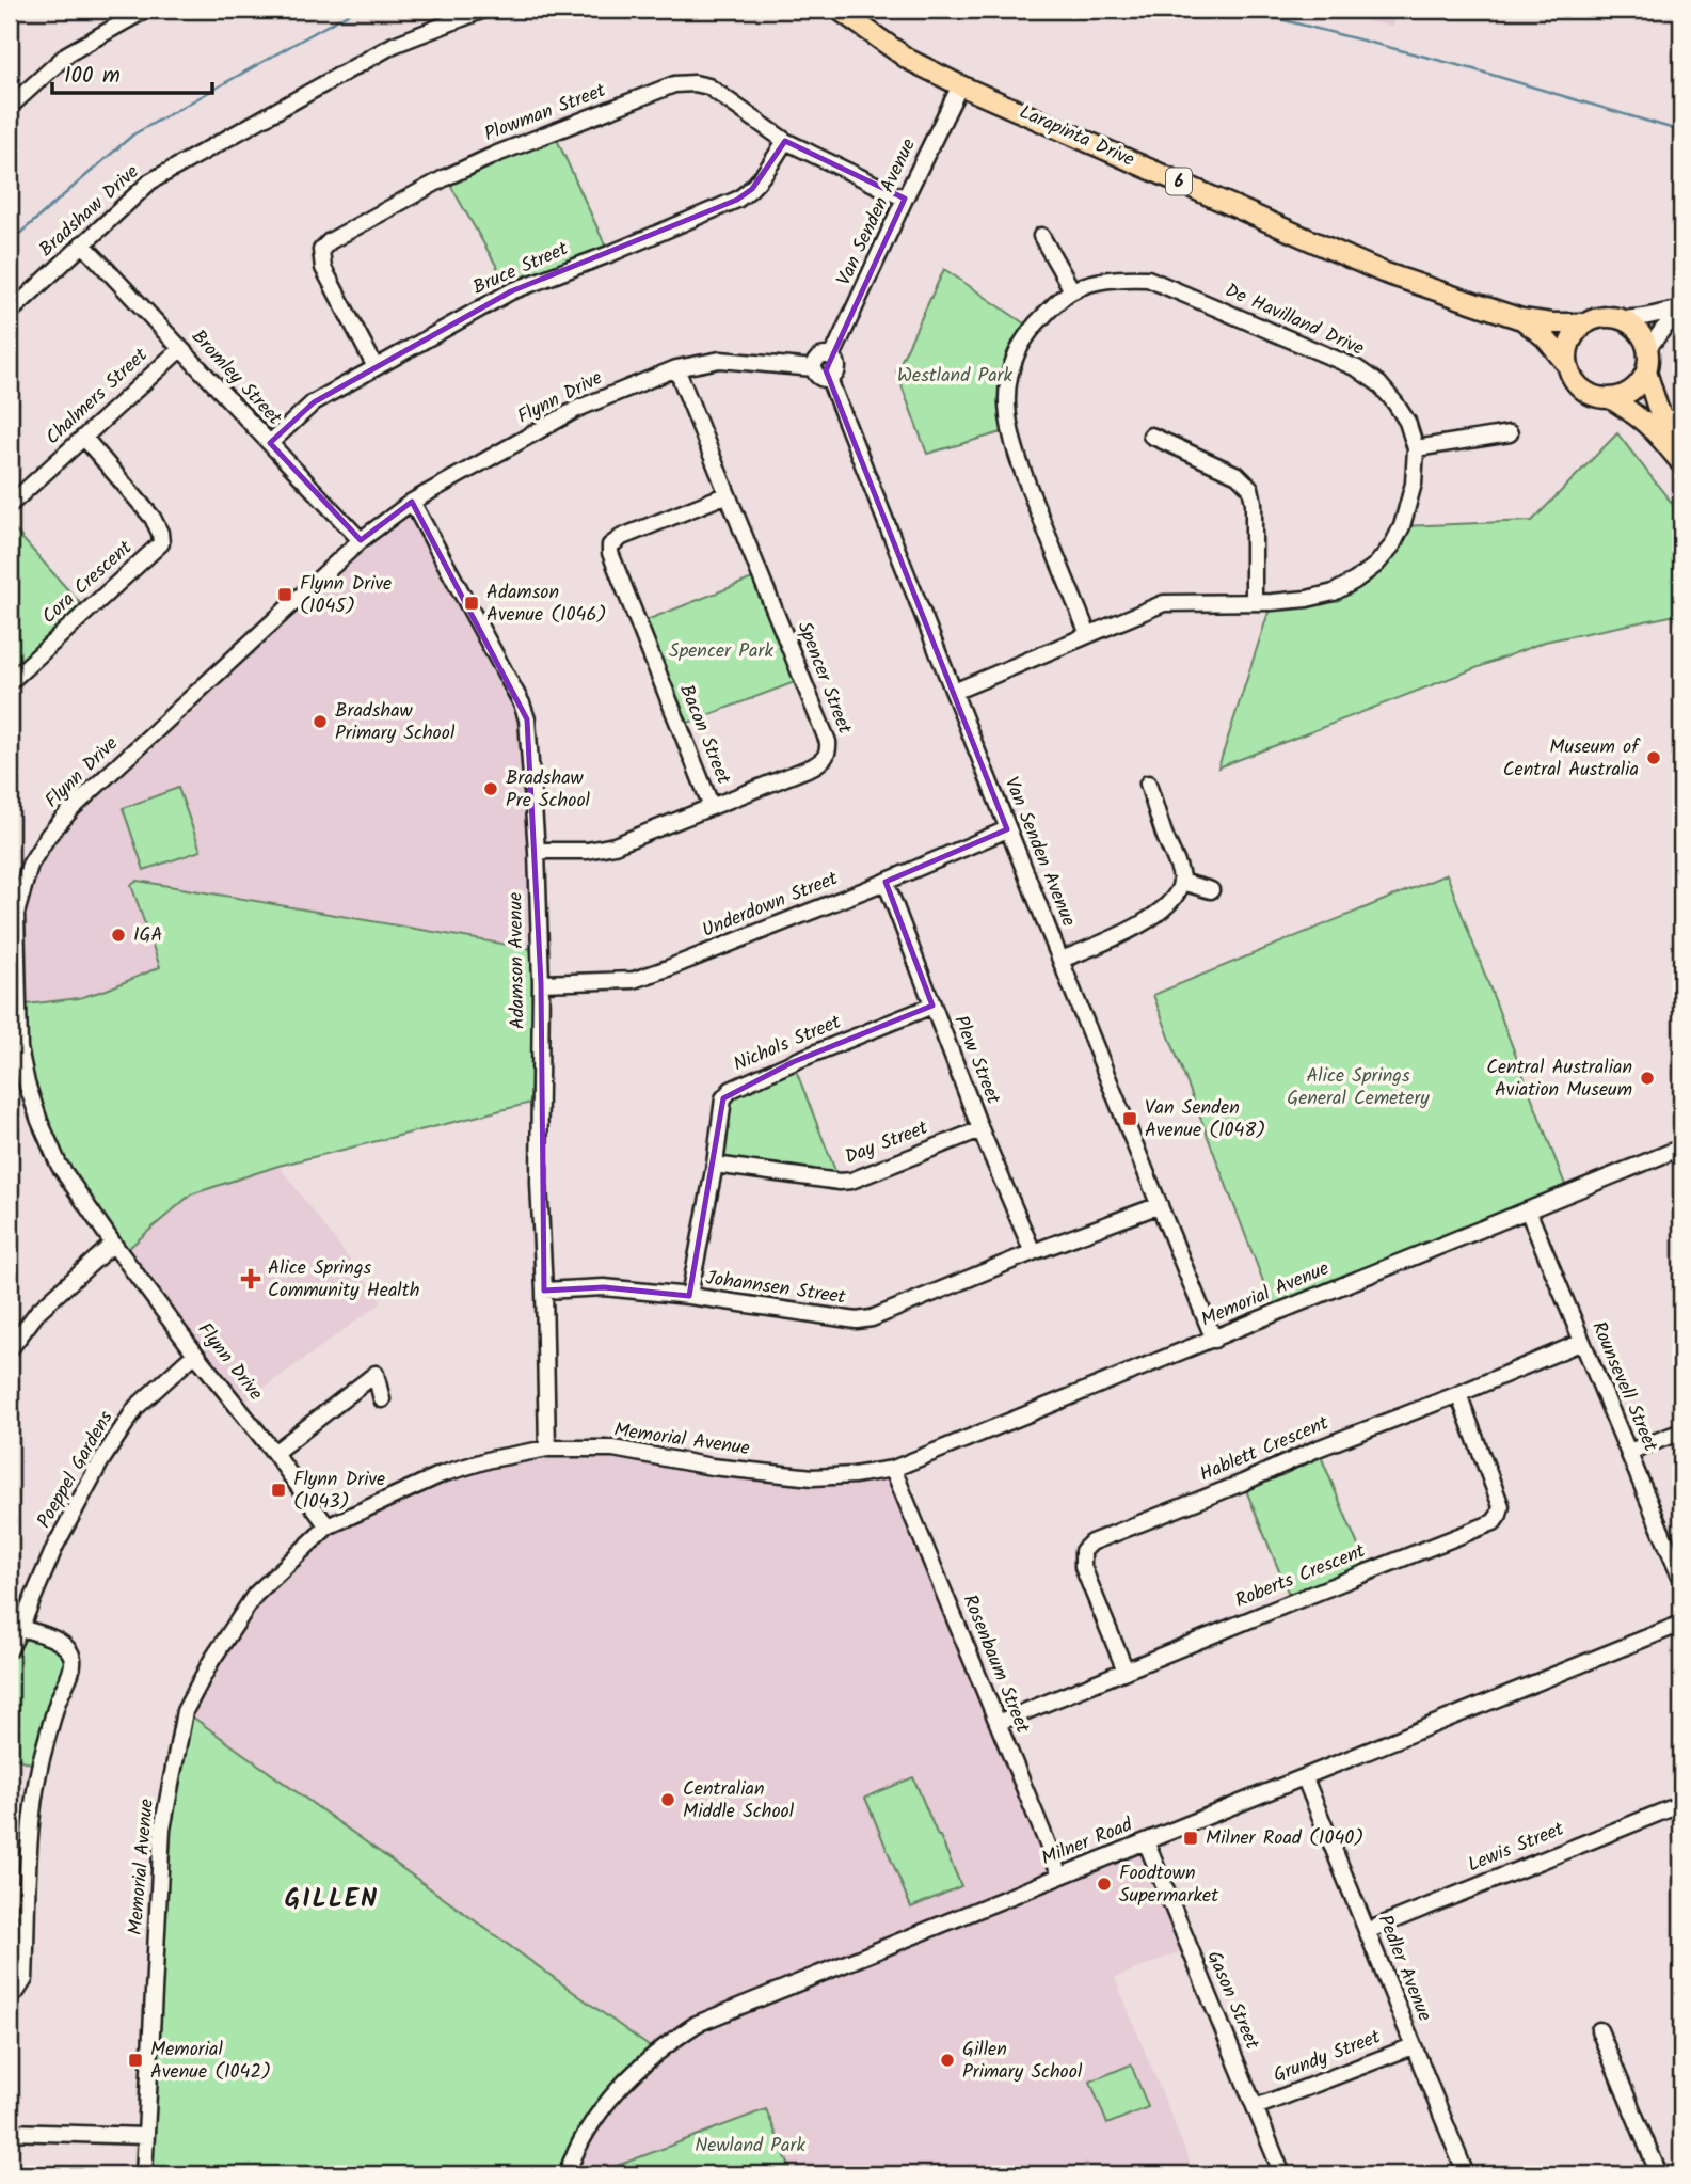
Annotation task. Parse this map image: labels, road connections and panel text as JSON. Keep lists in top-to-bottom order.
{
  "streets": {
    "main road": ["Larapinta Drive", "6"],
    "street": [
      "Plowman Street",
      "Bradshaw Drive",
      "Van Senden Avenue",
      "Bruce Street",
      "De Havilland Drive",
      "Bromley Street",
      "Chalmers Street",
      "Flynn Drive",
      "Cora Crescent",
      "Spencer Street",
      "Bacon Street",
      "Underdown Street",
      "Adamson Avenue",
      "Nichols Street",
      "Plew Street",
      "Day Street",
      "Johannsen Street",
      "Memorial Avenue",
      "Rounsevell Street",
      "Hablett Crescent",
      "Poeppel Gardens",
      "Roberts Crescent",
      "Rosenbaum Street",
      "Milner Road",
      "Lewis Street",
      "Pedler Avenue",
      "Gason Street",
      "Grundy Street"
    ]
  },
  "crossings": [
    ["Plowman Street", "Van Senden Avenue"],
    ["Plowman Street", "Bruce Street"],
    ["Larapinta Drive", "6"],
    ["Larapinta Drive", "Van Senden Avenue"],
    ["Bradshaw Drive", "Bromley Street"],
    ["Van Senden Avenue", "De Havilland Drive"],
    ["Van Senden Avenue", "Flynn Drive"],
    ["Van Senden Avenue", "Underdown Street"],
    ["Van Senden Avenue", "Johannsen Street"],
    ["Van Senden Avenue", "Memorial Avenue"],
    ["Bruce Street", "Bromley Street"],
    ["Bromley Street", "Chalmers Street"],
    ["Bromley Street", "Flynn Drive"],
    ["Chalmers Street", "Cora Crescent"],
    ["Flynn Drive", "Spencer Street"],
    ["Flynn Drive", "Adamson Avenue"],
    ["Flynn Drive", "Memorial Avenue"],
    ["Flynn Drive", "Poeppel Gardens"],
    ["Spencer Street", "Bacon Street"],
    ["Spencer Street", "Adamson Avenue"],
    ["Underdown Street", "Adamson Avenue"],
    ["Underdown Street", "Plew Street"],
    ["Adamson Avenue", "Johannsen Street"],
    ["Adamson Avenue", "Memorial Avenue"],
    ["Nichols Street", "Plew Street"],
    ["Nichols Street", "Day Street"],
    ["Nichols Street", "Johannsen Street"],
    ["Plew Street", "Day Street"],
    ["Plew Street", "Johannsen Street"],
    ["Memorial Avenue", "Rounsevell Street"],
    ["Memorial Avenue", "Rosenbaum Street"],
    ["Rounsevell Street", "Hablett Crescent"],
    ["Hablett Crescent", "Roberts Crescent"],
    ["Roberts Crescent", "Rosenbaum Street"],
    ["Rosenbaum Street", "Milner Road"],
    ["Milner Road", "Pedler Avenue"],
    ["Milner Road", "Gason Street"],
    ["Lewis Street", "Pedler Avenue"],
    ["Pedler Avenue", "Grundy Street"],
    ["Gason Street", "Grundy Street"]
  ],
  "districts": ["GILLEN"],
  "parks": [
    "Westland Park",
    "Spencer Park",
    "Alice Springs General Cemetery",
    "Newland Park"
  ],
  "places": {
    "transit": [
      "Flynn Drive (1045)",
      "Adamson Avenue (1046)",
      "Van Senden Avenue (1048)",
      "Flynn Drive (1043)",
      "Milner Road (1040)",
      "Memorial Avenue (1042)"
    ],
    "other": [
      "Bradshaw Primary School",
      "Museum of Central Australia",
      "Bradshaw Pre School",
      "IGA",
      "Central Australian Aviation Museum",
      "Centralian Middle School",
      "Foodtown Supermarket",
      "Gillen Primary School"
    ],
    "health": ["Alice Springs Community Health"]
  },
  "scale_bar": "100 m"
}
